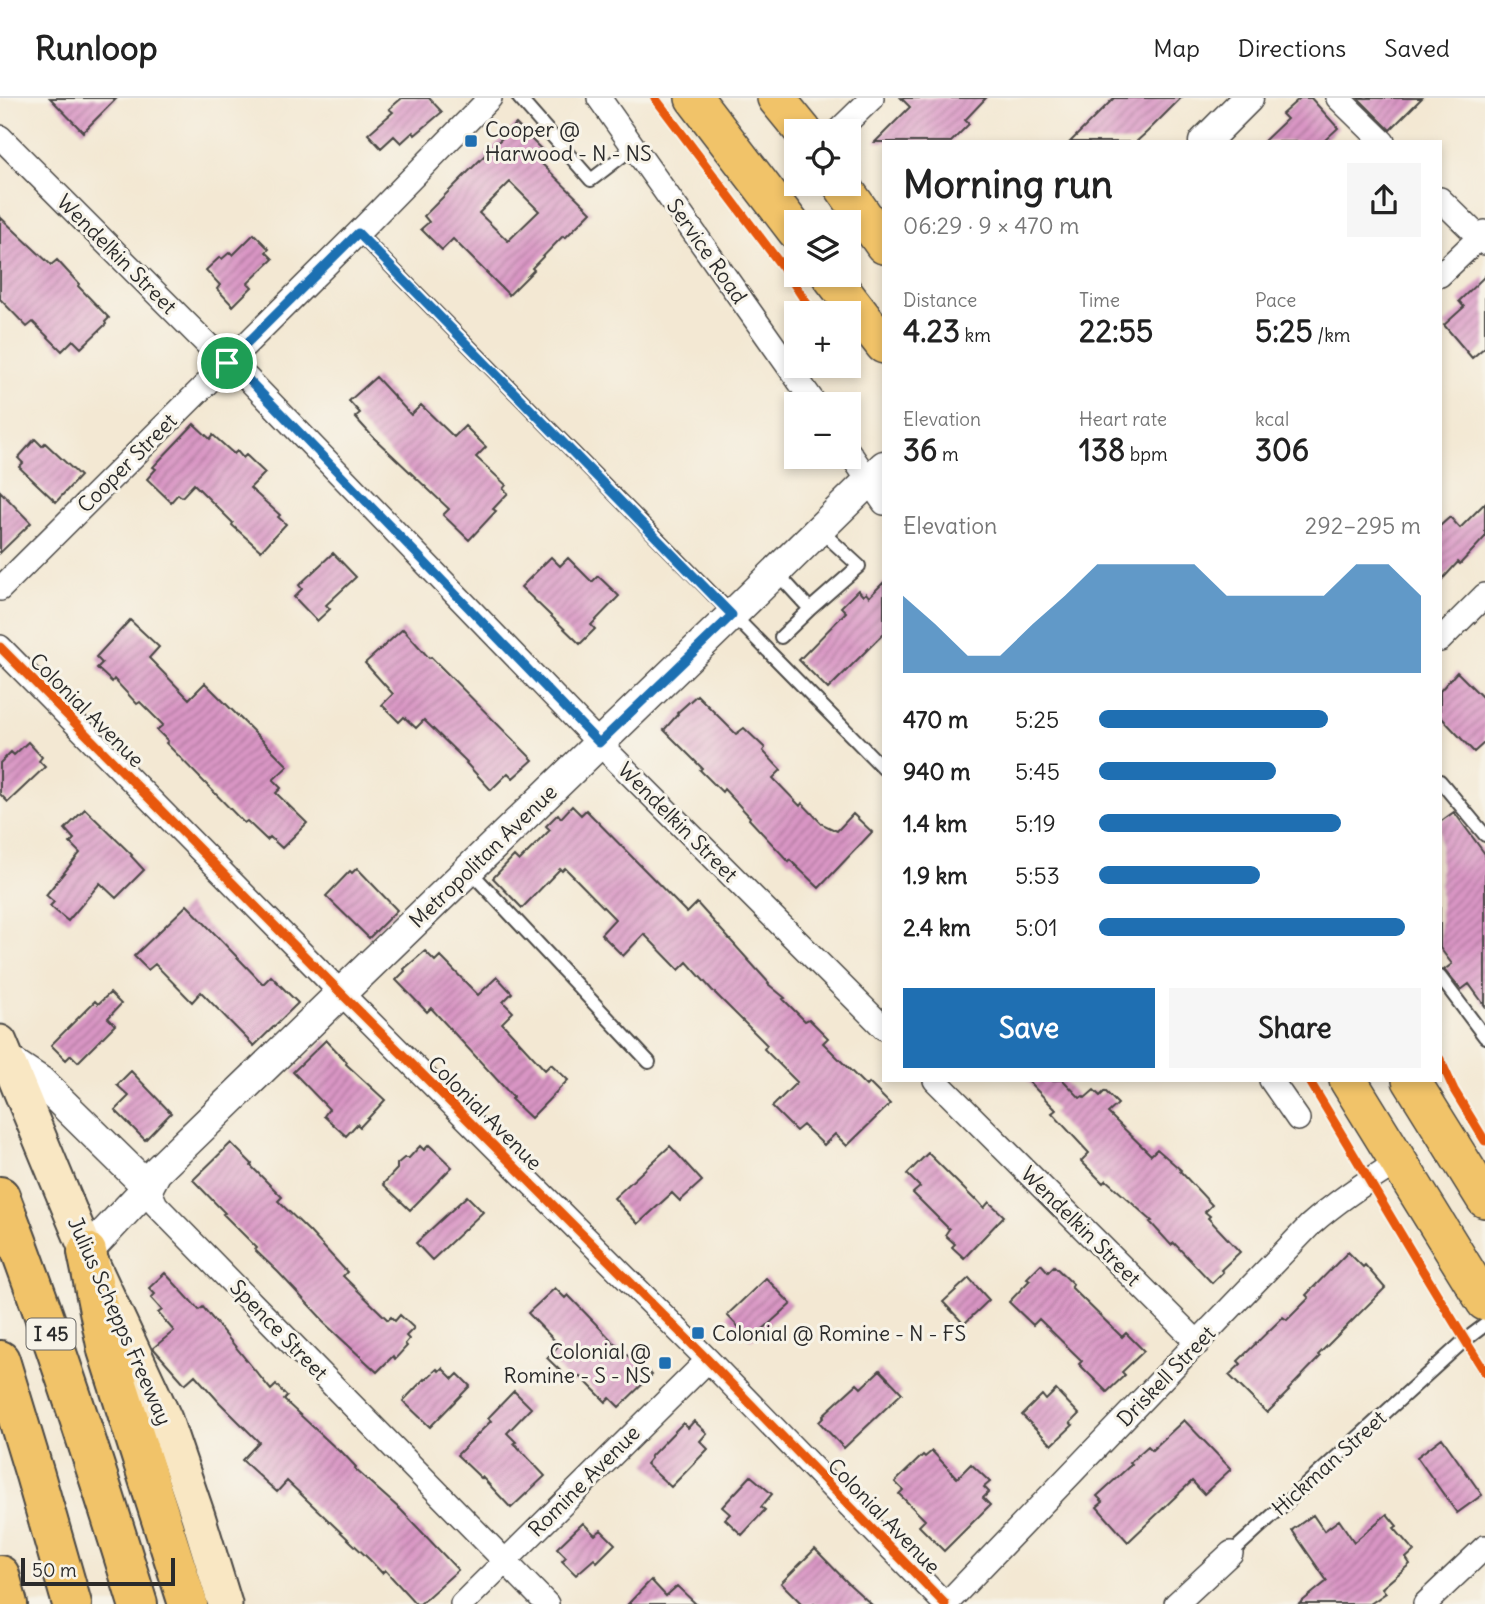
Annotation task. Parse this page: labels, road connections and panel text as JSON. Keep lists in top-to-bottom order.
{
  "streets": {
    "highway": ["I 45"],
    "main road": ["Julius Schepps Freeway"],
    "street": [
      "Service Road",
      "Wendelkin Street",
      "Cooper Street",
      "Colonial Avenue",
      "Metropolitan Avenue",
      "Spence Street",
      "Driskell Street",
      "Hickman Street",
      "Romine Avenue"
    ]
  },
  "crossings": [
    ["Wendelkin Street", "Cooper Street"],
    ["Wendelkin Street", "Metropolitan Avenue"],
    ["Wendelkin Street", "Driskell Street"],
    ["Colonial Avenue", "Metropolitan Avenue"],
    ["Colonial Avenue", "Driskell Street"],
    ["Colonial Avenue", "Romine Avenue"],
    ["Metropolitan Avenue", "Julius Schepps Freeway"],
    ["Metropolitan Avenue", "Spence Street"],
    ["Julius Schepps Freeway", "Spence Street"],
    ["Spence Street", "Romine Avenue"]
  ],
  "places": {
    "transit": ["Cooper @ Harwood - N - NS", "Colonial @ Romine - N - FS", "Colonial @ Romine - S - NS"]
  },
  "scale_bar": "50 m",
  "page": {
    "header": "Runloop",
    "nav": ["Map", "Directions", "Saved"],
    "map_buttons": ["+", "−"],
    "heading": ["Morning run", "06:29 · 9 × 470 m"],
    "stats": [
      ["Distance", "4.23 km"],
      ["Time", "22:55"],
      ["Pace", "5:25 /km"],
      ["Elevation", "36 m"],
      ["Heart rate", "138 bpm"],
      ["kcal", "306"]
    ],
    "chart": ["Elevation", "292–295 m"],
    "list": [
      {
        "name": "470 m",
        "note": "5:25"
      },
      {
        "name": "940 m",
        "note": "5:45"
      },
      {
        "name": "1.4 km",
        "note": "5:19"
      },
      {
        "name": "1.9 km",
        "note": "5:53"
      },
      {
        "name": "2.4 km",
        "note": "5:01"
      }
    ],
    "buttons": ["Save", "Share"],
    "scale": "50 m"
  }
}
